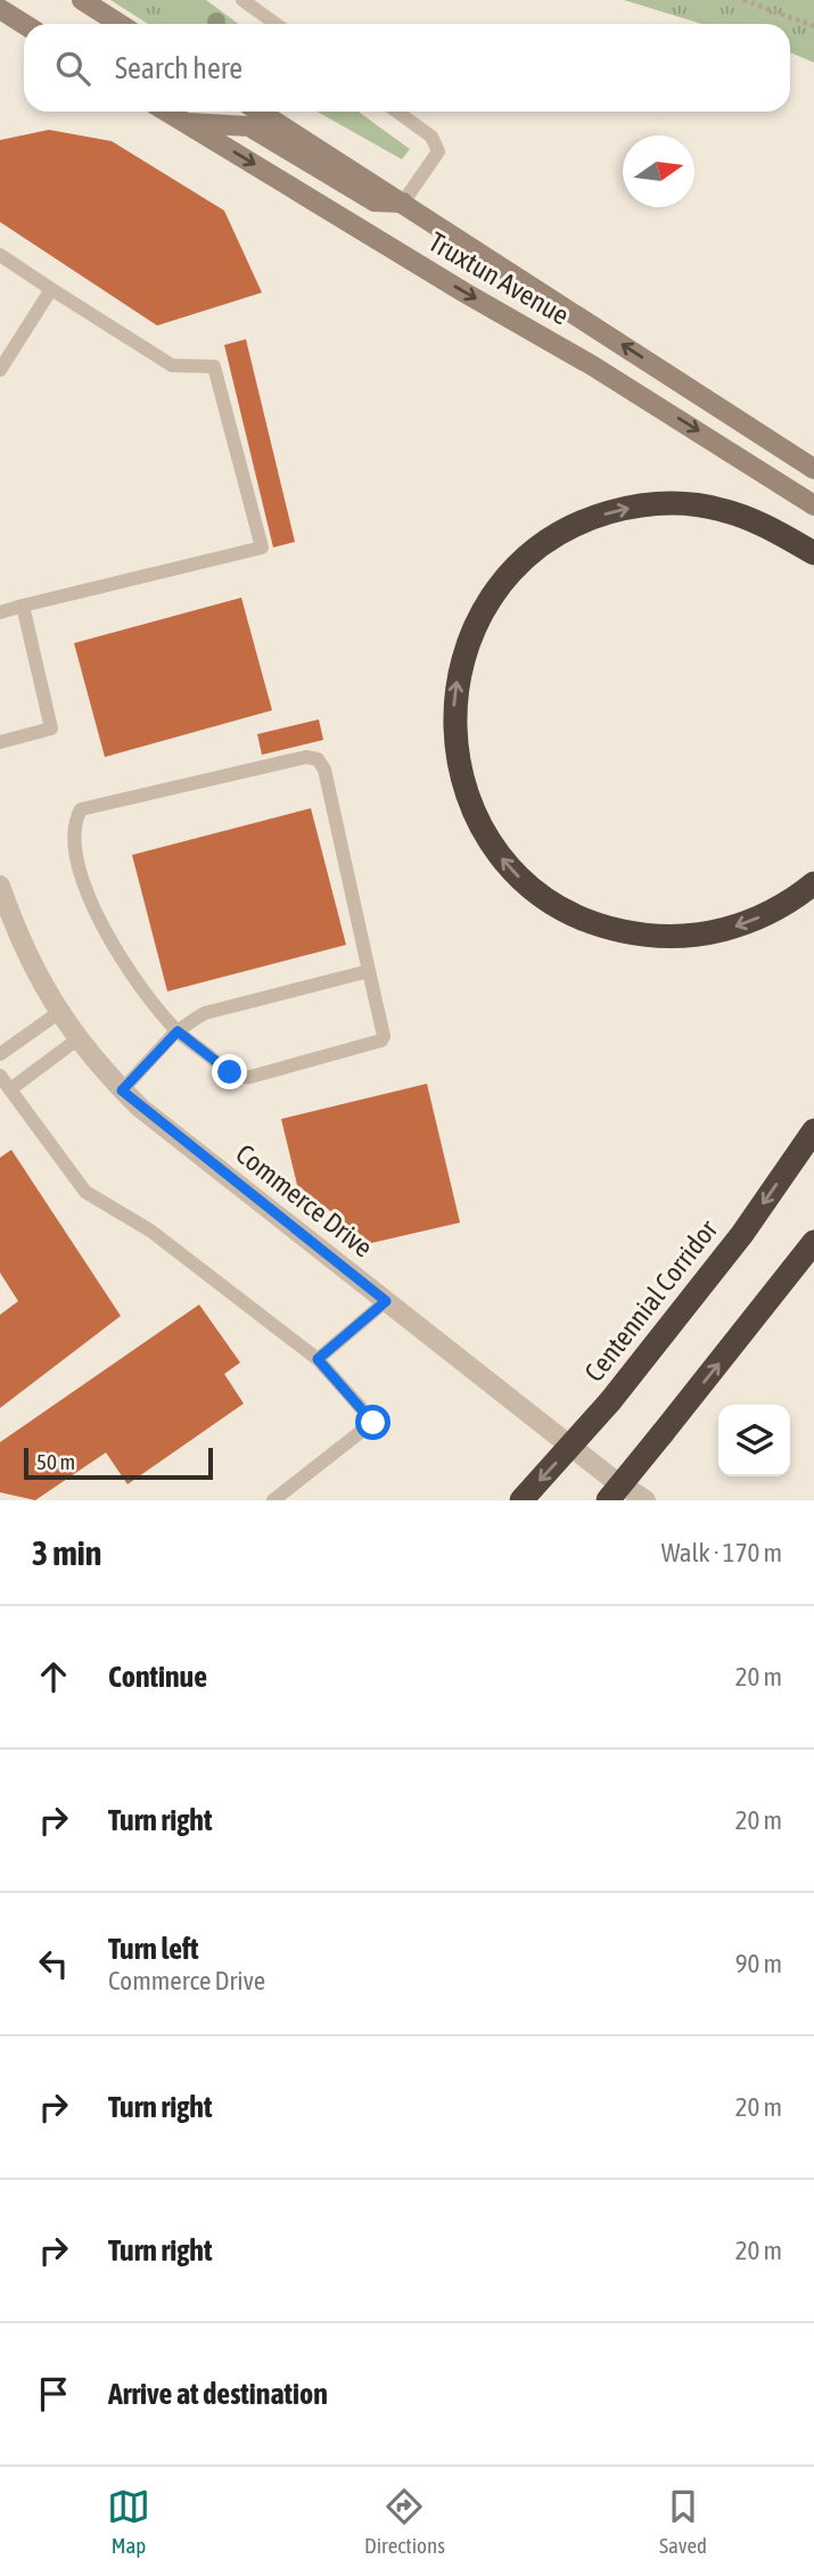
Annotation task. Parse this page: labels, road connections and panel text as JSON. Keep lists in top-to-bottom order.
{
  "streets": {
    "highway": ["Centennial Corridor"],
    "main road": ["Truxtun Avenue"],
    "street": ["Commerce Drive"]
  },
  "scale_bar": "50 m",
  "north": "right",
  "page": {
    "search": "Search here",
    "scale": "50 m",
    "heading": ["3 min", "Walk · 170 m"],
    "list": [
      ["Continue", "20 m"],
      ["Turn right", "20 m"],
      ["Turn left", "Commerce Drive", "90 m"],
      ["Turn right", "20 m"],
      ["Turn right", "20 m"],
      "Arrive at destination"
    ],
    "nav": ["Map", "Directions", "Saved"]
  }
}
